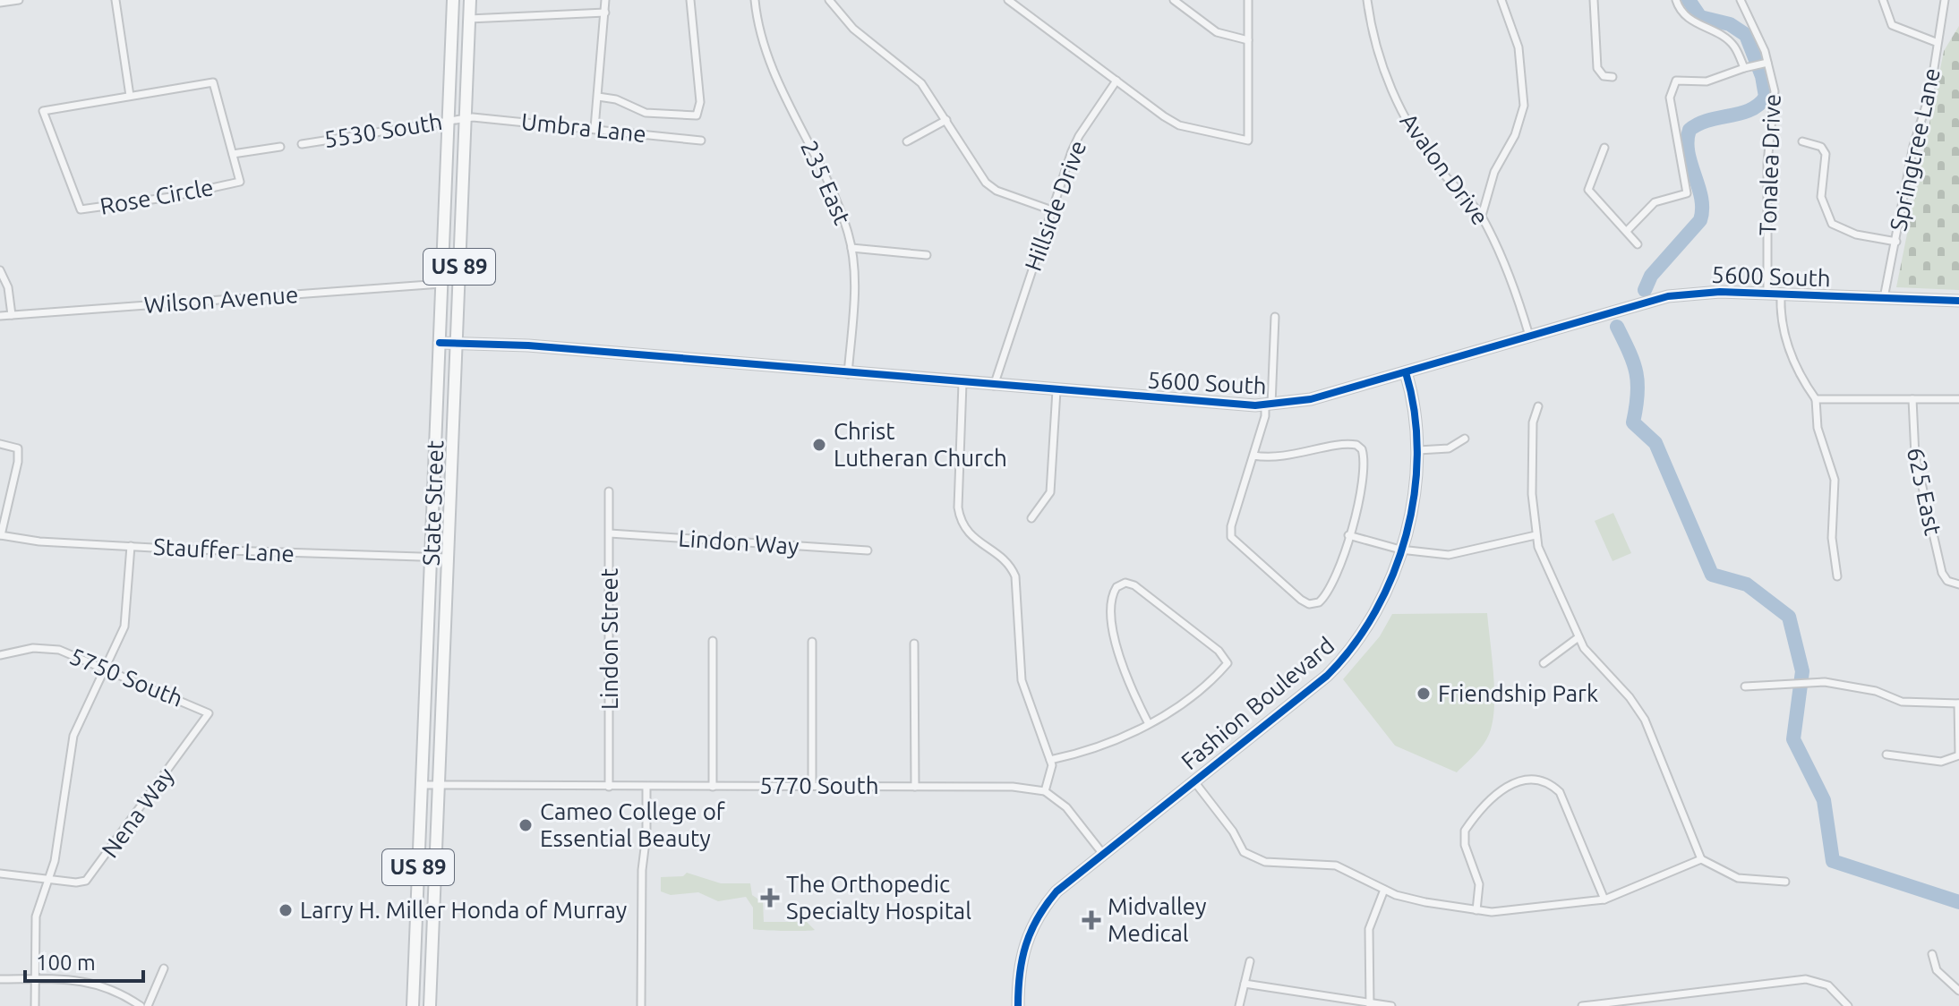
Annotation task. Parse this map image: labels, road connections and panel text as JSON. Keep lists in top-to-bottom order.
{
  "streets": {
    "main road": ["US 89", "State Street"],
    "street": [
      "Umbra Lane",
      "5530 South",
      "Springtree Lane",
      "Tonalea Drive",
      "Avalon Drive",
      "235 East",
      "Rose Circle",
      "Hillside Drive",
      "5600 South",
      "Wilson Avenue",
      "625 East",
      "Lindon Way",
      "Stauffer Lane",
      "Lindon Street",
      "5750 South",
      "Fashion Boulevard",
      "5770 South",
      "Nena Way"
    ]
  },
  "crossings": [
    ["Umbra Lane", "5530 South"],
    ["Umbra Lane", "State Street"],
    ["5530 South", "State Street"],
    ["Springtree Lane", "5600 South"],
    ["Tonalea Drive", "5600 South"],
    ["Avalon Drive", "5600 South"],
    ["235 East", "5600 South"],
    ["Hillside Drive", "5600 South"],
    ["5600 South", "State Street"],
    ["5600 South", "Fashion Boulevard"],
    ["Wilson Avenue", "State Street"],
    ["State Street", "Stauffer Lane"],
    ["State Street", "5770 South"],
    ["Lindon Way", "Lindon Street"],
    ["Lindon Street", "5770 South"],
    ["5750 South", "Nena Way"]
  ],
  "places": {
    "other": [
      "Christ Lutheran Church",
      "Friendship Park",
      "Cameo College of Essential Beauty",
      "Larry H. Miller Honda of Murray"
    ],
    "health": ["The Orthopedic Specialty Hospital", "Midvalley Medical"]
  },
  "scale_bar": "100 m"
}
